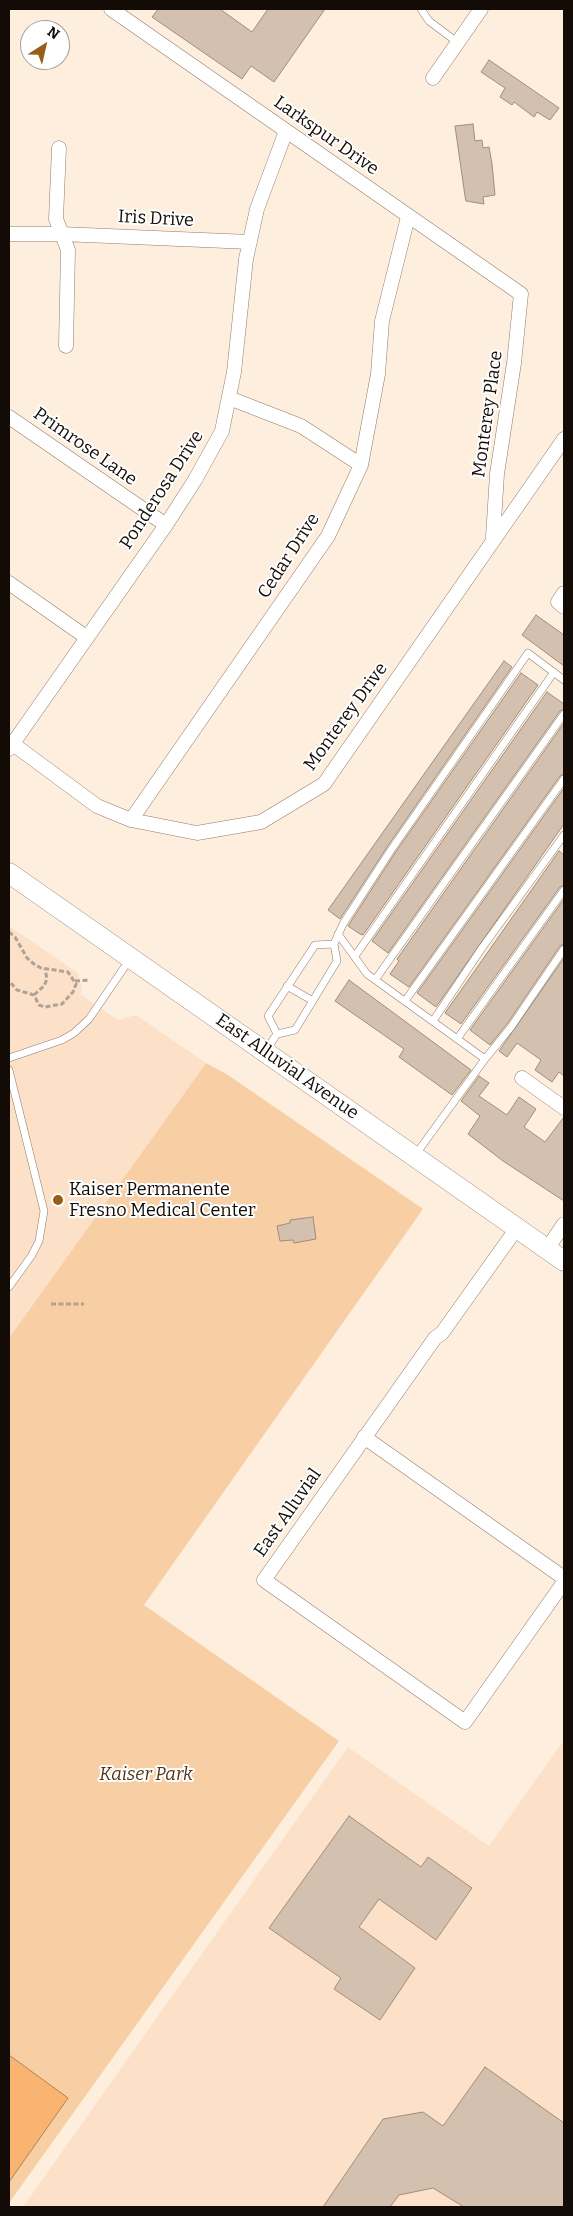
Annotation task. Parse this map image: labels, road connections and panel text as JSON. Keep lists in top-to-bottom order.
{
  "streets": {
    "main road": ["East Alluvial Avenue"],
    "street": [
      "Larkspur Drive",
      "Iris Drive",
      "Monterey Place",
      "Primrose Lane",
      "Ponderosa Drive",
      "Cedar Drive",
      "Monterey Drive",
      "East Alluvial"
    ]
  },
  "crossings": [
    ["Larkspur Drive", "Monterey Place"],
    ["Larkspur Drive", "Ponderosa Drive"],
    ["Larkspur Drive", "Cedar Drive"],
    ["Iris Drive", "Ponderosa Drive"],
    ["Monterey Place", "Monterey Drive"],
    ["Primrose Lane", "Ponderosa Drive"],
    ["Ponderosa Drive", "Monterey Drive"],
    ["Cedar Drive", "Monterey Drive"],
    ["East Alluvial Avenue", "East Alluvial"]
  ],
  "parks": ["Kaiser Park"],
  "places": ["Kaiser Permanente Fresno Medical Center"],
  "north": "top right"
}
